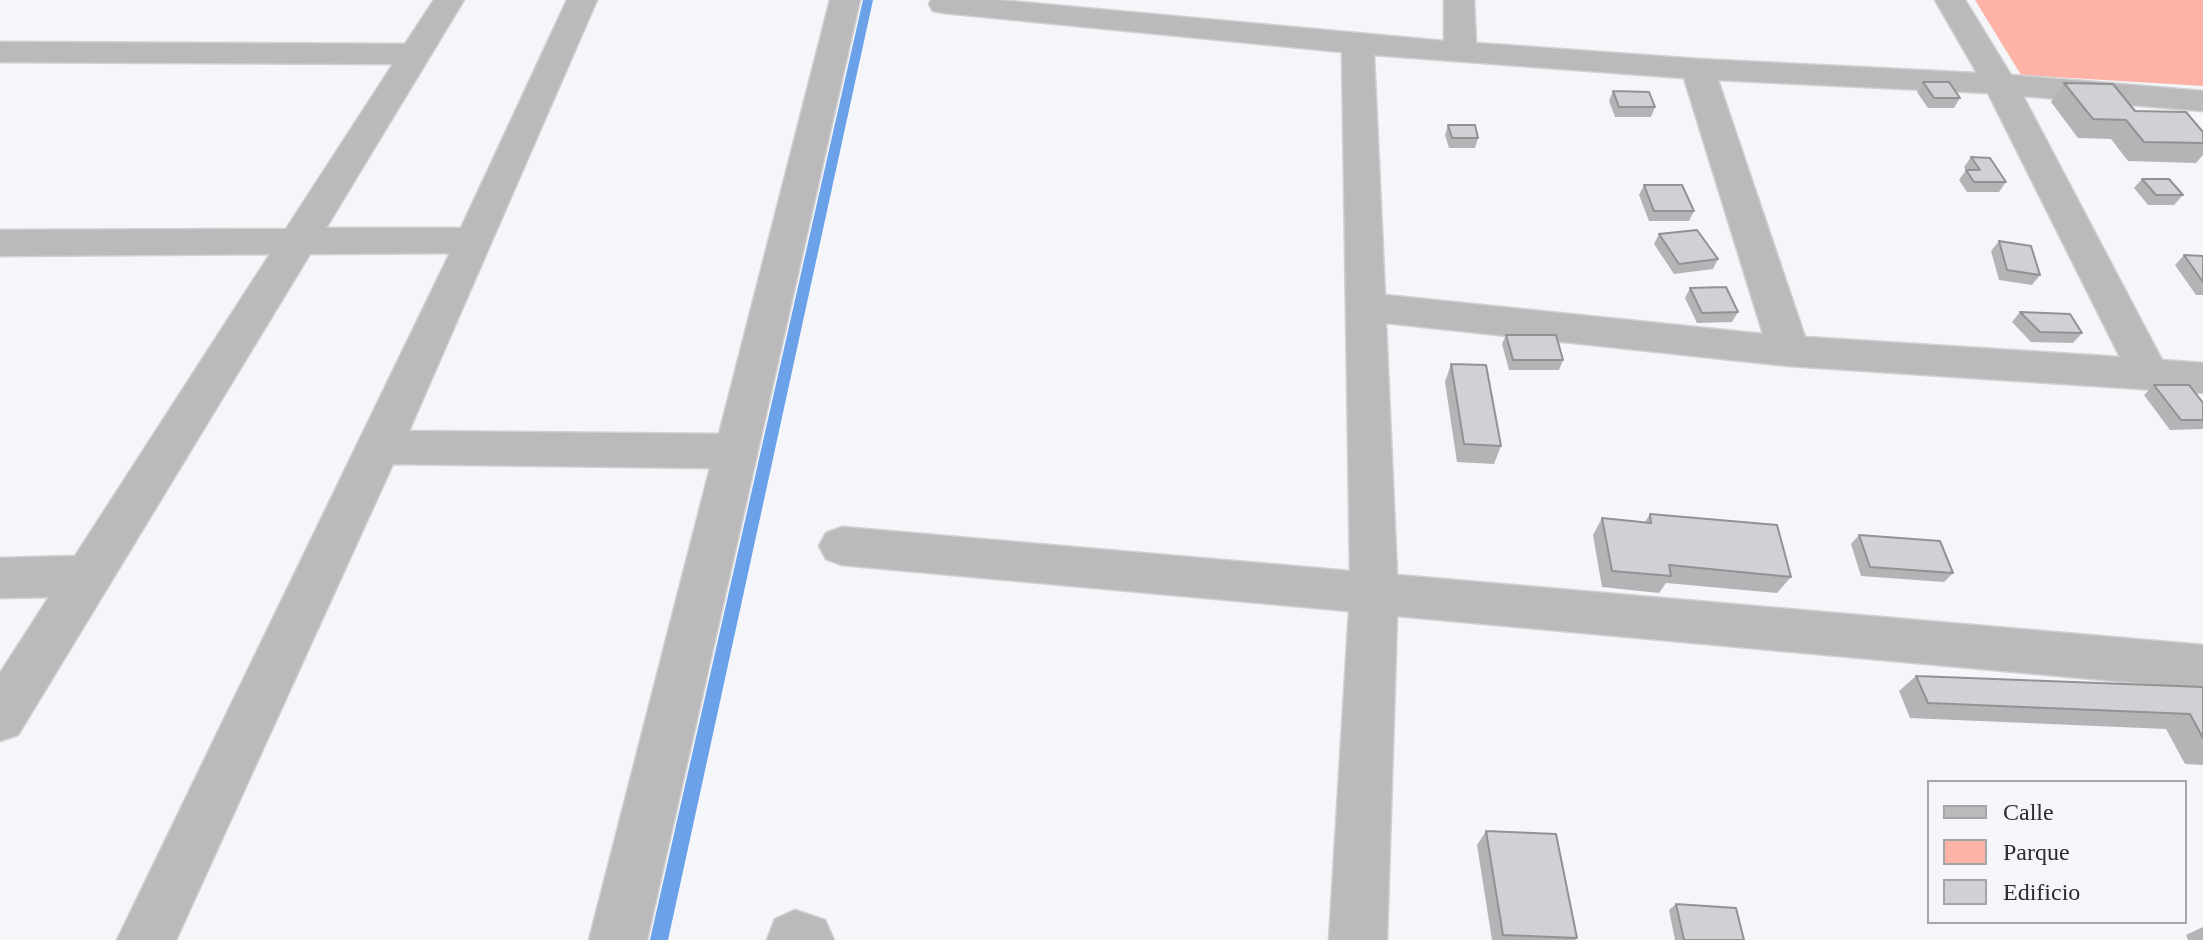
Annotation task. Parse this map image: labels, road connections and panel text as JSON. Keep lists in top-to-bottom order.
{
  "legend": ["Calle", "Parque", "Edificio"]
}
